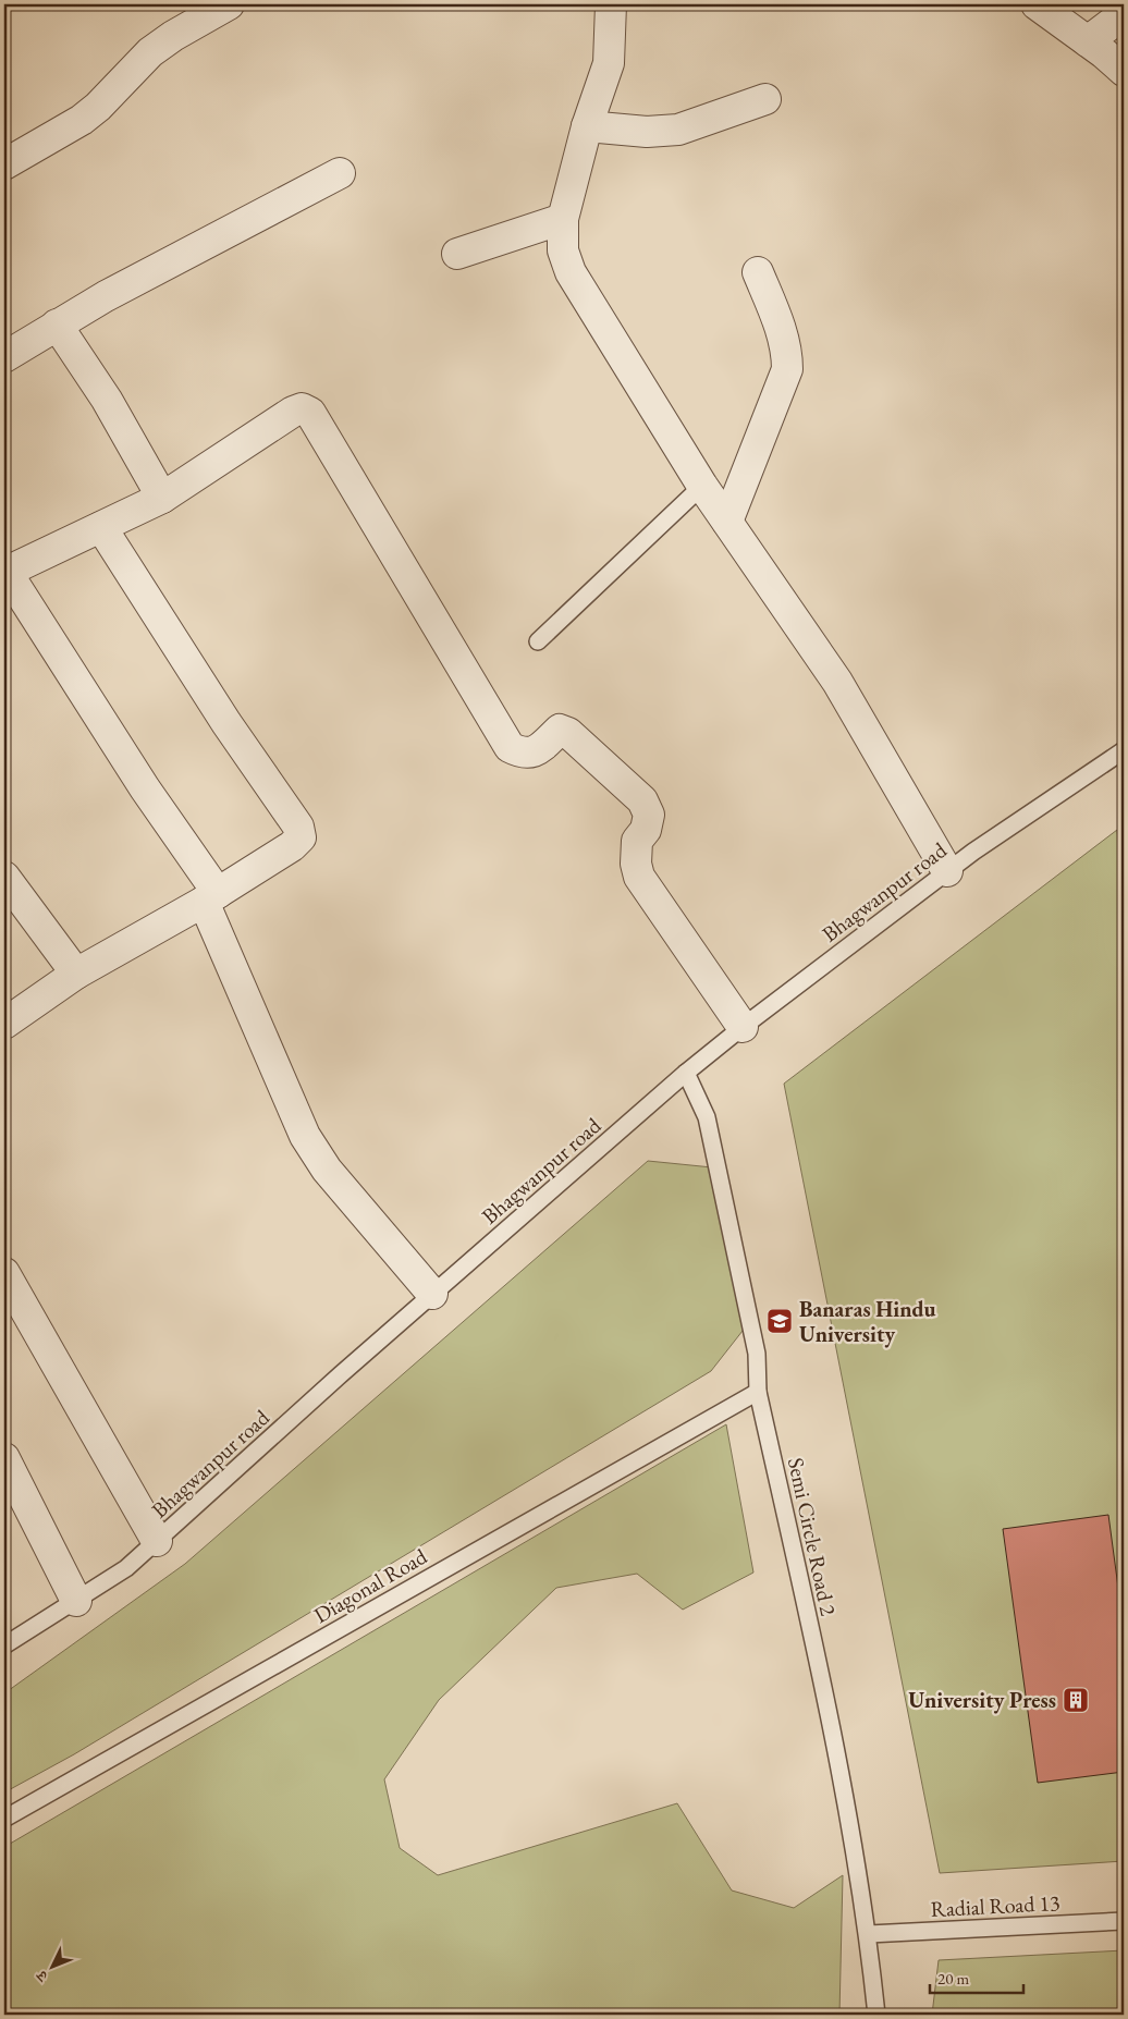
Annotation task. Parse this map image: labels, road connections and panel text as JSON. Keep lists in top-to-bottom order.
{
  "streets": {
    "lane": [
      "Bhagwanpur road",
      "Semi Circle Road 2",
      "Diagonal Road",
      "Radial Road 13"
    ]
  },
  "crossings": [
    ["Bhagwanpur road", "Semi Circle Road 2"],
    ["Semi Circle Road 2", "Diagonal Road"],
    ["Semi Circle Road 2", "Radial Road 13"]
  ],
  "places": {
    "school or university": ["Banaras Hindu University"],
    "building": ["University Press"]
  },
  "scale_bar": "20 m",
  "north": "bottom left"
}
